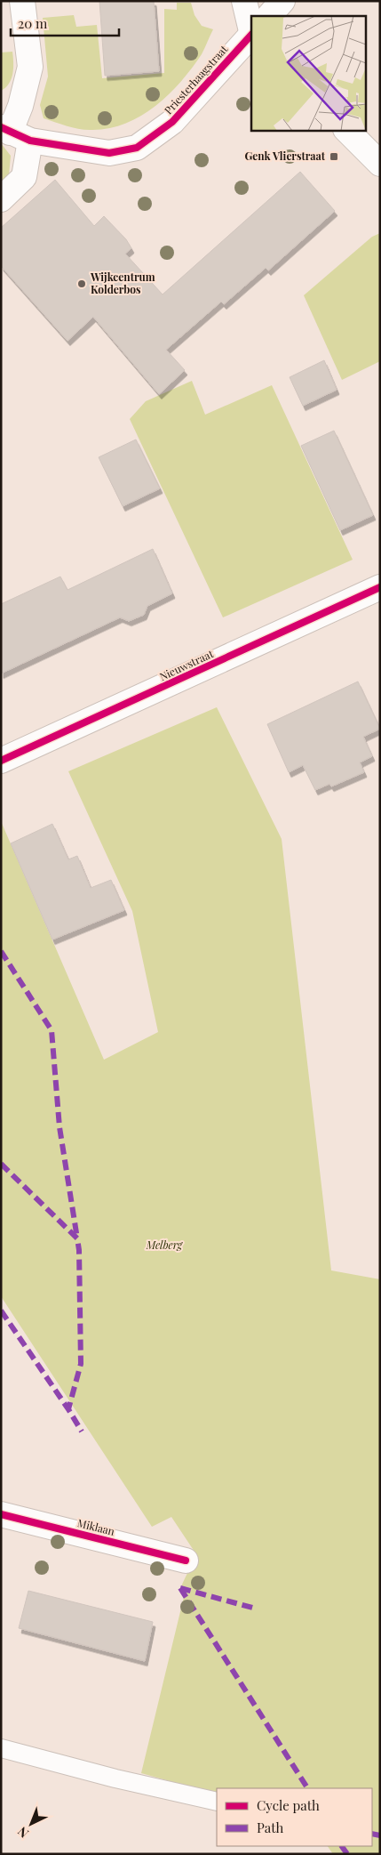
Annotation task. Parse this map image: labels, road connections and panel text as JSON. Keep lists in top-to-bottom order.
{
  "streets": {
    "street": ["Priesterhaagstraat", "Nieuwstraat", "Miklaan"]
  },
  "parks": ["Melberg"],
  "places": {
    "transit": ["Genk Vlierstraat"],
    "other": ["Wijkcentrum Kolderbos"]
  },
  "legend": ["Cycle path", "Path"],
  "scale_bar": "20 m",
  "north": "bottom left"
}
